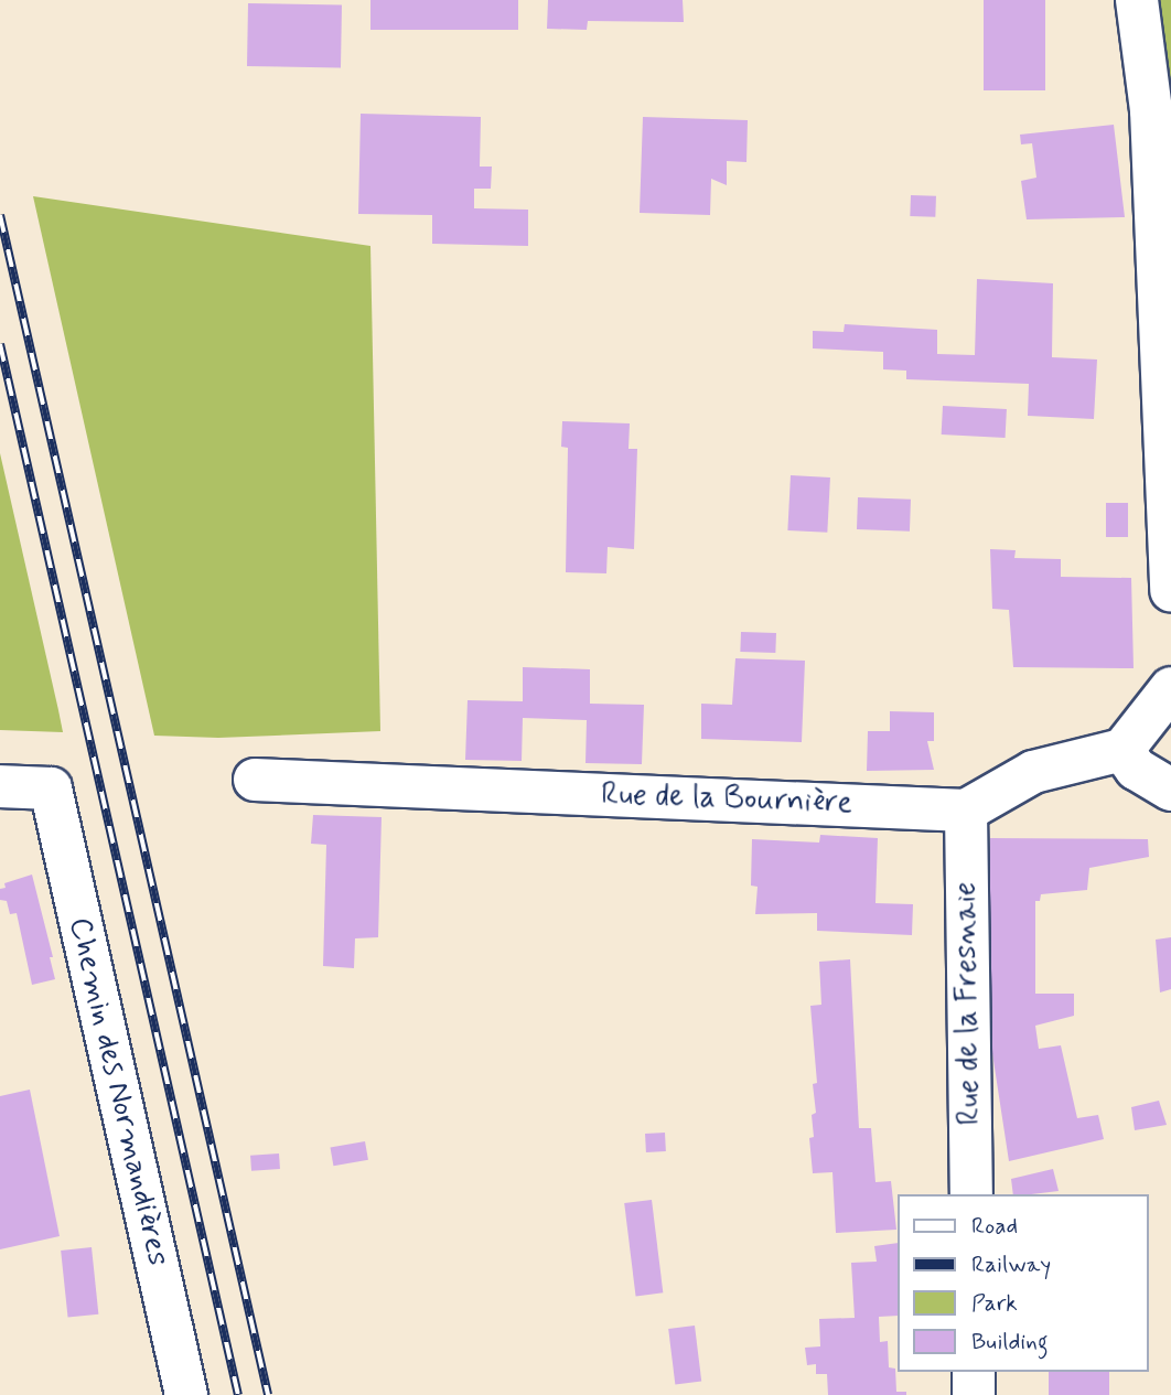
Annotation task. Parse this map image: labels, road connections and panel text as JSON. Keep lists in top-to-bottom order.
{
  "streets": {
    "street": ["Rue de la Bournière", "Rue de la Fresnaie", "Chemin des Normandières"]
  },
  "crossings": [
    ["Rue de la Bournière", "Rue de la Fresnaie"]
  ],
  "legend": [
    "Road",
    "Railway",
    "Park",
    "Building"
  ]
}
